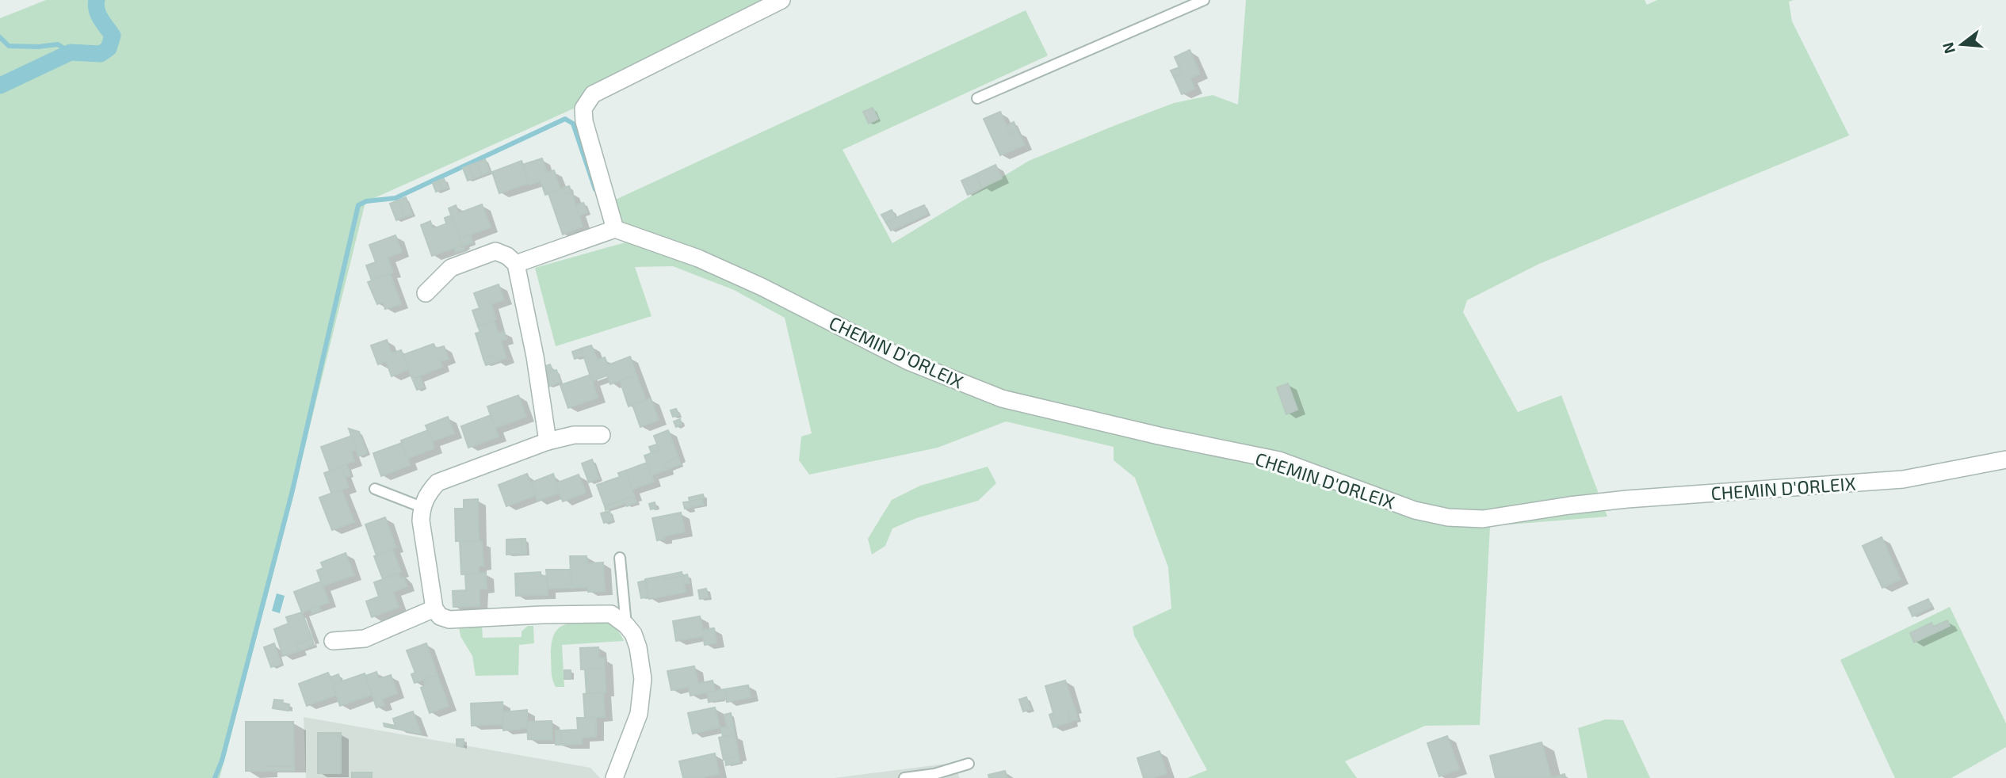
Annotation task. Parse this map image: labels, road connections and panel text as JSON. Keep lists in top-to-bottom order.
{
  "streets": {
    "street": ["CHEMIN D'ORLEIX"]
  },
  "north": "left"
}
